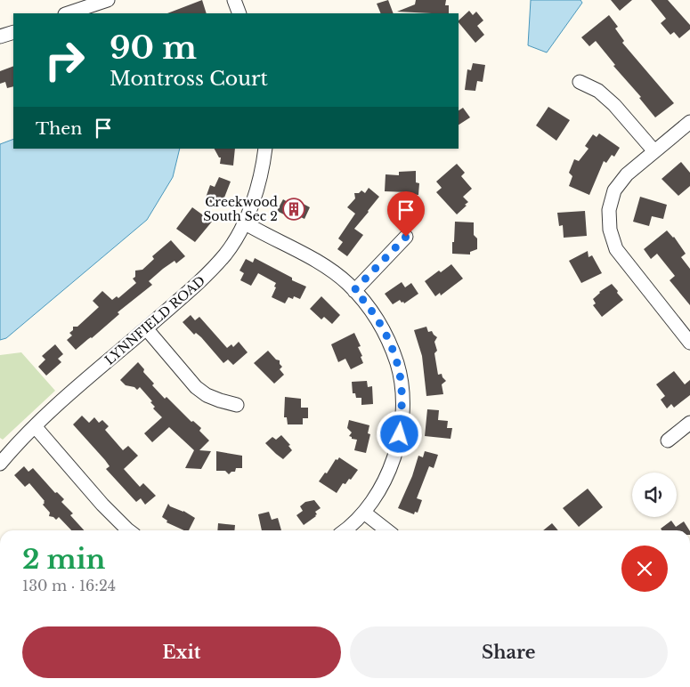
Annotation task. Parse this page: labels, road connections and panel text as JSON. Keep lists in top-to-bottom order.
{
  "streets": {
    "street": ["LYNNFIELD ROAD"]
  },
  "places": {
    "building": ["Creekwood South Sec 2"]
  },
  "page": {
    "turn": ["90 m", "Montross Court"],
    "then": "Then",
    "heading": ["2 min", "130 m · 16:24"],
    "buttons": ["Exit", "Share"]
  }
}
